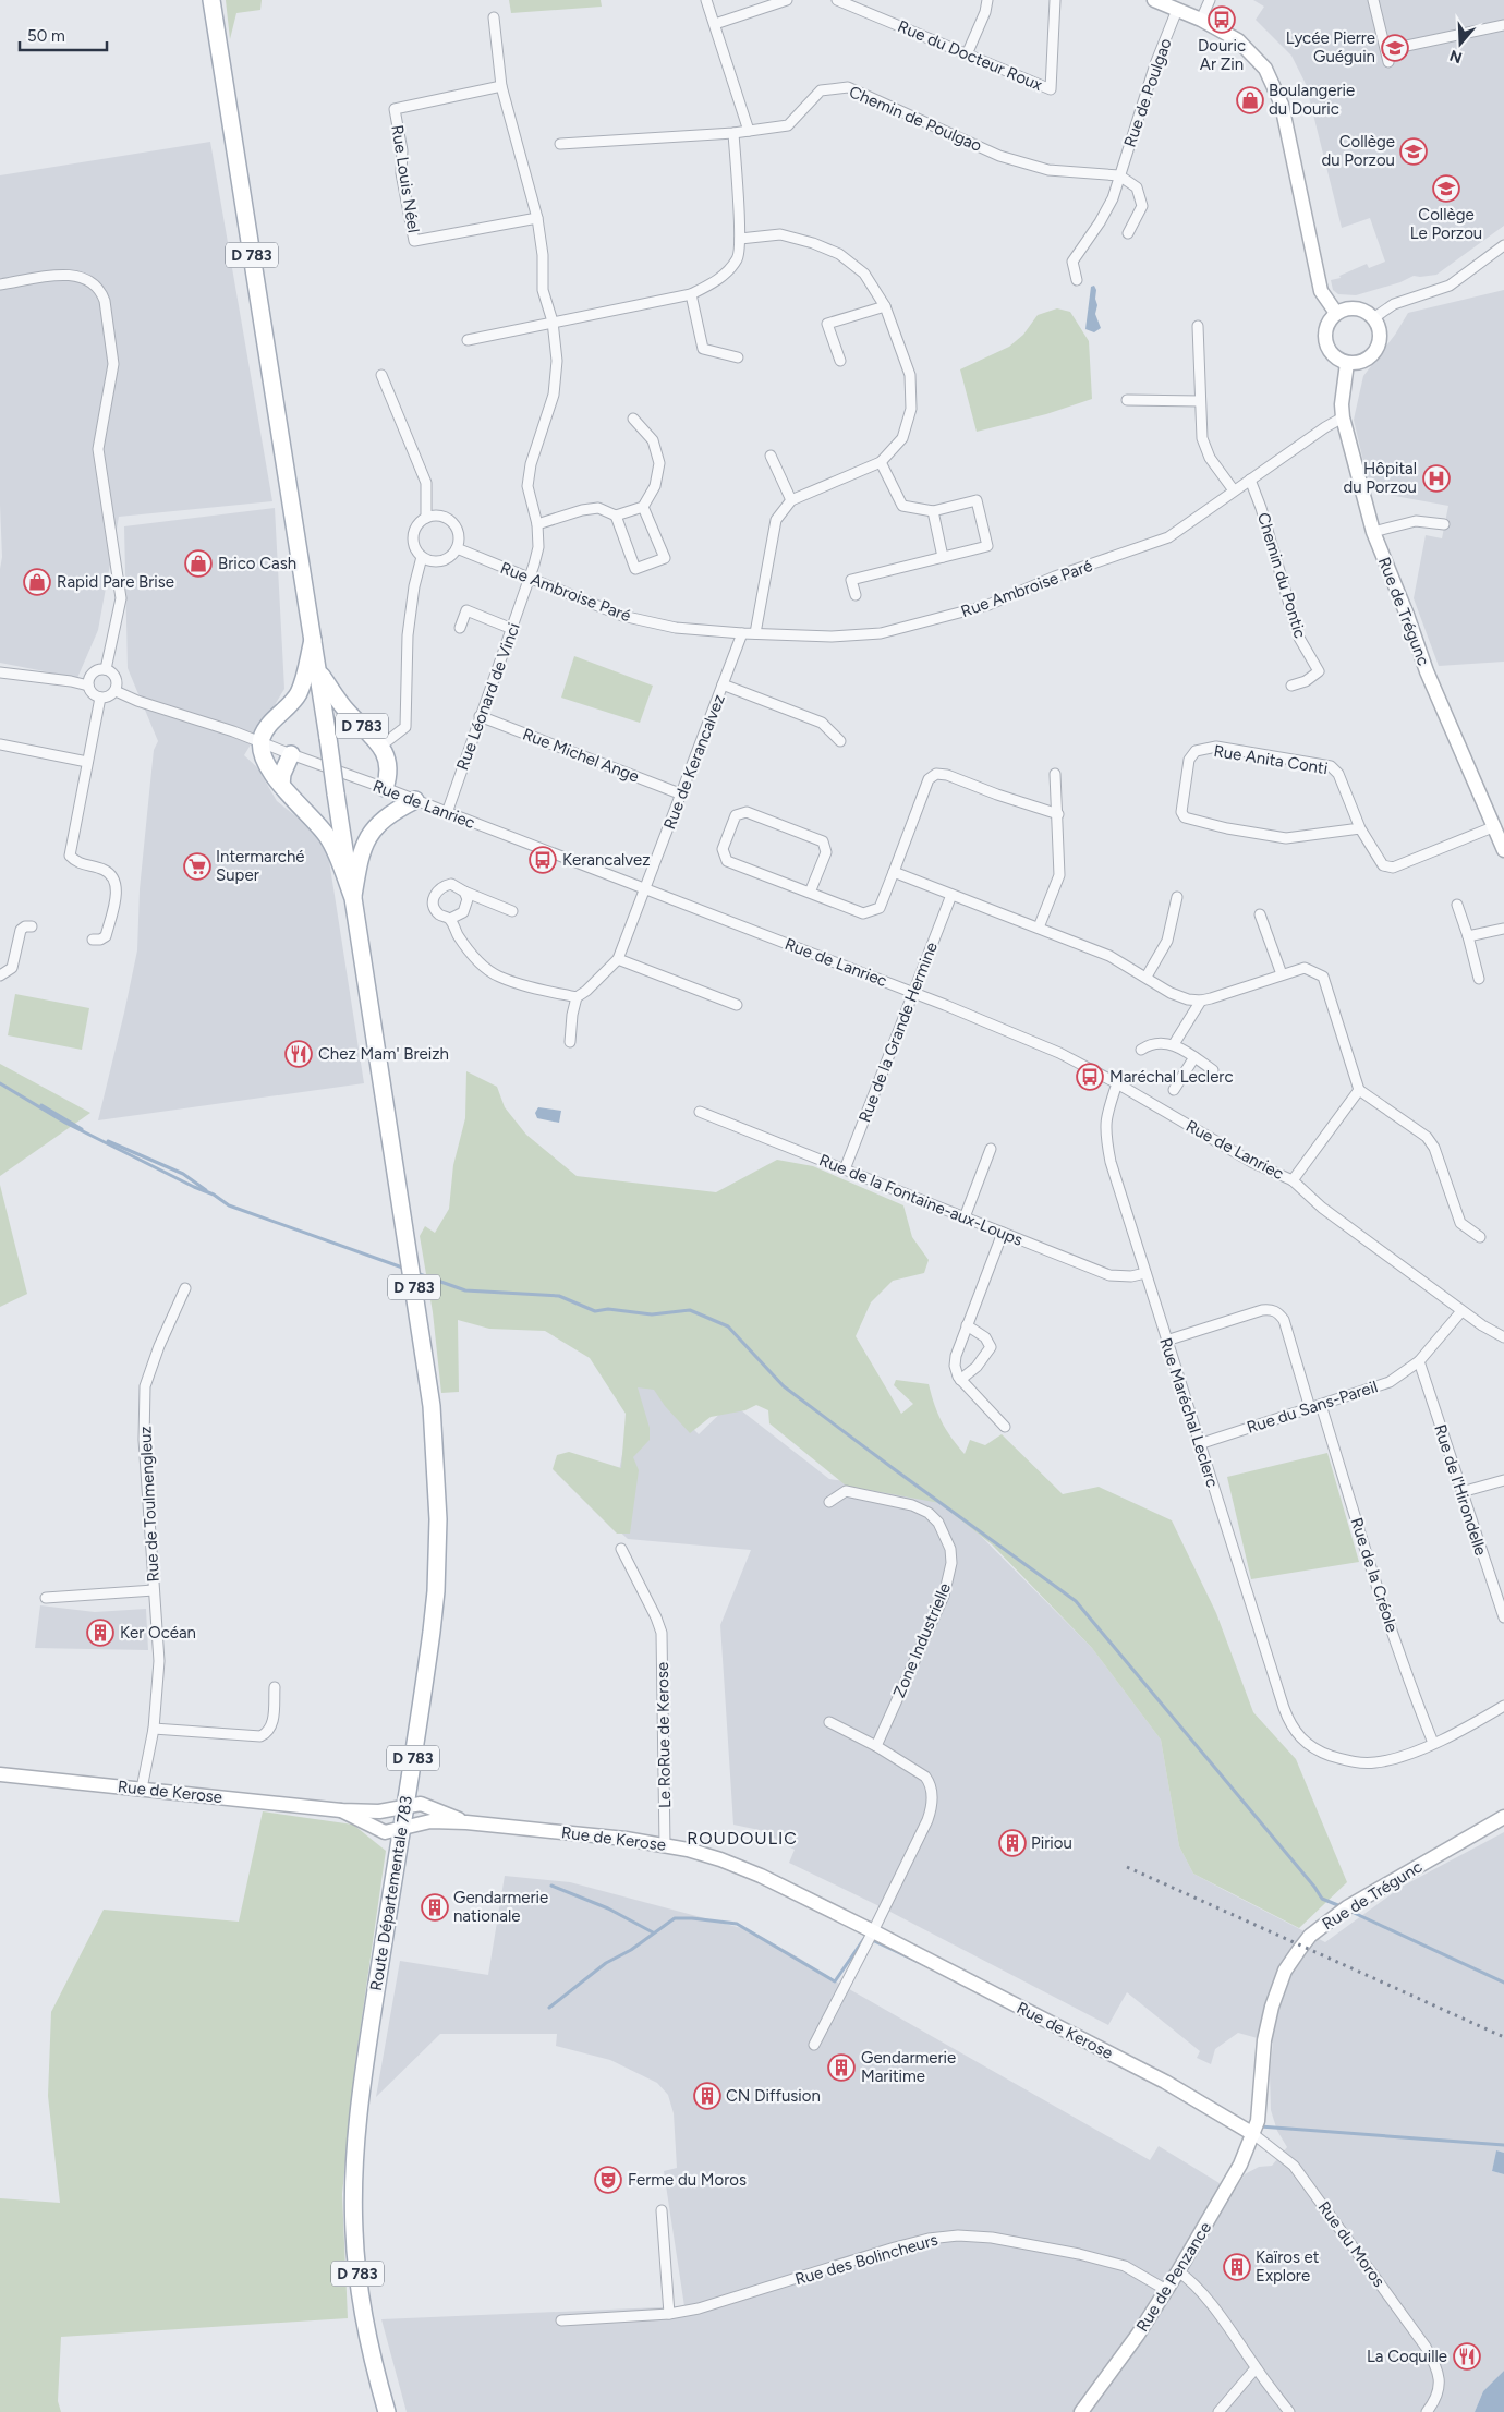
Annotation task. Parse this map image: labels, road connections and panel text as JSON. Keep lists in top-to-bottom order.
{
  "streets": {
    "main road": [
      "D 783",
      "Rue de Trégunc",
      "Rue de Kerose",
      "Route Départementale 783",
      "Rue de Penzance"
    ],
    "street": [
      "Rue du Docteur Roux",
      "Rue de Poulgao",
      "Chemin de Poulgao",
      "Rue Louis Néel",
      "Chemin du Pontic",
      "Rue Ambroise Paré",
      "Rue Léonard de Vinci",
      "Rue Michel Ange",
      "Rue Anita Conti",
      "Rue de Kerancalvez",
      "Rue de Lanriec",
      "Rue de la Grande Hermine",
      "Rue de la Fontaine-aux-Loups",
      "Rue du Sans-Pareil",
      "Rue Maréchal Leclerc",
      "Rue de l'Hirondelle",
      "Rue de Toulmengleuz",
      "Rue de la Créole",
      "Zone Industrielle",
      "Le RoRue de Kerose",
      "Rue du Moros",
      "Rue des Bolincheurs"
    ]
  },
  "crossings": [
    ["Rue de Poulgao", "Chemin de Poulgao"],
    ["D 783", "Rue de Lanriec"],
    ["D 783", "Route Départementale 783"],
    ["Chemin du Pontic", "Rue Ambroise Paré"],
    ["Rue Ambroise Paré", "Rue de Trégunc"],
    ["Rue Ambroise Paré", "Rue Léonard de Vinci"],
    ["Rue Ambroise Paré", "Rue de Kerancalvez"],
    ["Rue de Trégunc", "Rue Anita Conti"],
    ["Rue de Trégunc", "Rue de Kerose"],
    ["Rue de Trégunc", "Rue du Moros"],
    ["Rue de Trégunc", "Rue de Penzance"],
    ["Rue Léonard de Vinci", "Rue Michel Ange"],
    ["Rue Léonard de Vinci", "Rue de Lanriec"],
    ["Rue Michel Ange", "Rue de Kerancalvez"],
    ["Rue de Kerancalvez", "Rue de Lanriec"],
    ["Rue de Lanriec", "Rue de la Grande Hermine"],
    ["Rue de Lanriec", "Rue du Sans-Pareil"],
    ["Rue de Lanriec", "Rue Maréchal Leclerc"],
    ["Rue de la Grande Hermine", "Rue de la Fontaine-aux-Loups"],
    ["Rue de la Fontaine-aux-Loups", "Rue Maréchal Leclerc"],
    ["Rue du Sans-Pareil", "Rue Maréchal Leclerc"],
    ["Rue du Sans-Pareil", "Rue de l'Hirondelle"],
    ["Rue du Sans-Pareil", "Rue de la Créole"],
    ["Rue Maréchal Leclerc", "Rue de la Créole"],
    ["Rue de Toulmengleuz", "Rue de Kerose"],
    ["Le RoRue de Kerose", "Rue de Kerose"],
    ["Rue de Kerose", "Route Départementale 783"],
    ["Rue de Kerose", "Rue du Moros"],
    ["Rue de Kerose", "Rue de Penzance"],
    ["Rue du Moros", "Rue de Penzance"],
    ["Rue des Bolincheurs", "Rue de Penzance"]
  ],
  "districts": ["ROUDOULIC"],
  "places": {
    "bus stop": ["Douric Ar Zin", "Kerancalvez", "Maréchal Leclerc"],
    "school or university": ["Lycée Pierre Guéguin", "Collège du Porzou", "Collège Le Porzou"],
    "shop": ["Boulangerie du Douric", "Brico Cash", "Rapid Pare Brise"],
    "hospital": ["Hôpital du Porzou"],
    "supermarket": ["Intermarché Super"],
    "restaurant": ["Chez Mam' Breizh", "La Coquille"],
    "building": [
      "Ker Océan",
      "Piriou",
      "Gendarmerie nationale",
      "Gendarmerie Maritime",
      "CN Diffusion",
      "Kaïros et Explore"
    ],
    "theatre": ["Ferme du Moros"]
  },
  "scale_bar": "50 m",
  "north": "bottom"
}
